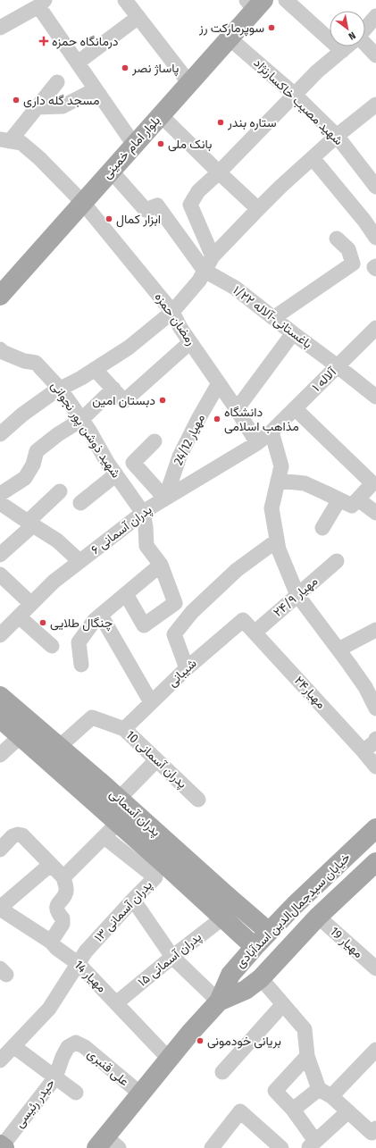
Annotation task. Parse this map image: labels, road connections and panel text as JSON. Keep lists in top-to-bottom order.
{
  "streets": {
    "main road": ["بلوار امام خمینی", "پدران آسمانی", "خیابان سیدجمال‌الدین اسدآبادی"],
    "street": [
      "شهید مصیب خاکسارنژاد",
      "باغستانی-آلاله ۱/۲۲",
      "رمضان حمزه",
      "آلاله ۱",
      "شهید ذوشن پور نجوانی",
      "مهیار 24/12",
      "پدران آسمانی ۶",
      "مهیار ۲۴/۹",
      "شیبانی",
      "مهیار۲۴",
      "پدران آسمانی 10",
      "پدران آسمانی ۱۳",
      "مهیار 19",
      "پدران آسمانی ۱۵",
      "مهیار 14",
      "علی قنبری",
      "حیدر رئیسی"
    ]
  },
  "crossings": [
    ["شهید مصیب خاکسارنژاد", "بلوار امام خمینی"],
    ["بلوار امام خمینی", "رمضان حمزه"],
    ["باغستانی-آلاله ۱/۲۲", "آلاله ۱"],
    ["رمضان حمزه", "مهیار 24/12"],
    ["رمضان حمزه", "پدران آسمانی ۶"],
    ["آلاله ۱", "پدران آسمانی ۶"],
    ["شهید ذوشن پور نجوانی", "پدران آسمانی ۶"],
    ["مهیار 24/12", "پدران آسمانی ۶"],
    ["مهیار ۲۴/۹", "مهیار۲۴"],
    ["شیبانی", "مهیار۲۴"],
    ["شیبانی", "پدران آسمانی 10"],
    ["پدران آسمانی 10", "پدران آسمانی"],
    ["پدران آسمانی", "خیابان سیدجمال‌الدین اسدآبادی"],
    ["پدران آسمانی", "پدران آسمانی ۱۵"],
    ["خیابان سیدجمال‌الدین اسدآبادی", "مهیار 19"],
    ["پدران آسمانی ۱۳", "مهیار 14"],
    ["پدران آسمانی ۱۵", "مهیار 14"],
    ["علی قنبری", "حیدر رئیسی"]
  ],
  "places": {
    "other": [
      "سوپرمارکت رز",
      "پاساژ نصر",
      "مسجد گله داری",
      "ستاره بندر",
      "بانک ملى",
      "ابزار کمال",
      "دبستان امین",
      "دانشگاه مذاهب اسلامی",
      "چنگال طلایی",
      "بریانی خودمونی"
    ],
    "health": ["درمانگاه حمزه"]
  },
  "north": "bottom right"
}
